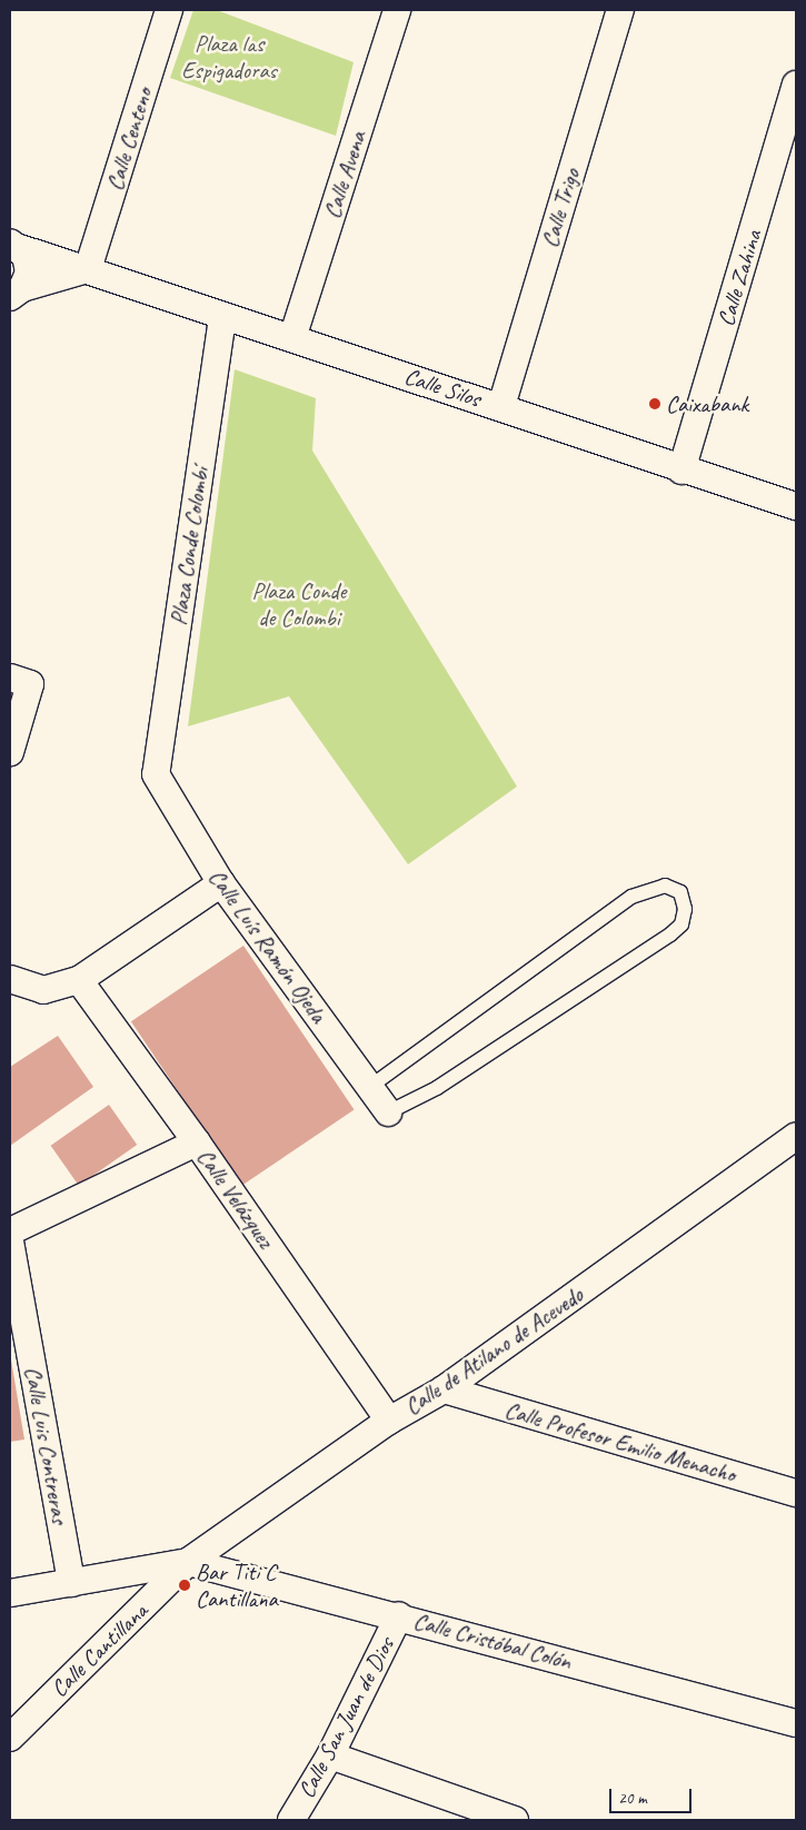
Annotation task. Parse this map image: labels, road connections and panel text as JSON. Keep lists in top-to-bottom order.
{
  "streets": {
    "street": [
      "Calle Centeno",
      "Calle Avena",
      "Calle Trigo",
      "Calle Zahina",
      "Calle Silos",
      "Plaza Conde Colombí",
      "Calle Luís Ramón Ojeda",
      "Calle Velázquez",
      "Calle de Atilano de Acevedo",
      "Calle Profesor Emilio Menacho",
      "Calle Luis Contreras",
      "Calle Cristóbal Colón",
      "Calle Cantillana",
      "Calle San Juan de Dios"
    ]
  },
  "crossings": [
    ["Calle Centeno", "Calle Silos"],
    ["Calle Avena", "Calle Silos"],
    ["Calle Trigo", "Calle Silos"],
    ["Calle Zahina", "Calle Silos"],
    ["Calle Silos", "Plaza Conde Colombí"],
    ["Plaza Conde Colombí", "Calle Luís Ramón Ojeda"],
    ["Calle Velázquez", "Calle de Atilano de Acevedo"],
    ["Calle de Atilano de Acevedo", "Calle Profesor Emilio Menacho"],
    ["Calle de Atilano de Acevedo", "Calle Cristóbal Colón"],
    ["Calle de Atilano de Acevedo", "Calle Cantillana"],
    ["Calle Cristóbal Colón", "Calle Cantillana"],
    ["Calle Cristóbal Colón", "Calle San Juan de Dios"]
  ],
  "parks": ["Plaza las Espigadoras", "Plaza Conde de Colombi"],
  "places": ["Caixabank", "Bar Titi C Cantillana"],
  "scale_bar": "20 m"
}
